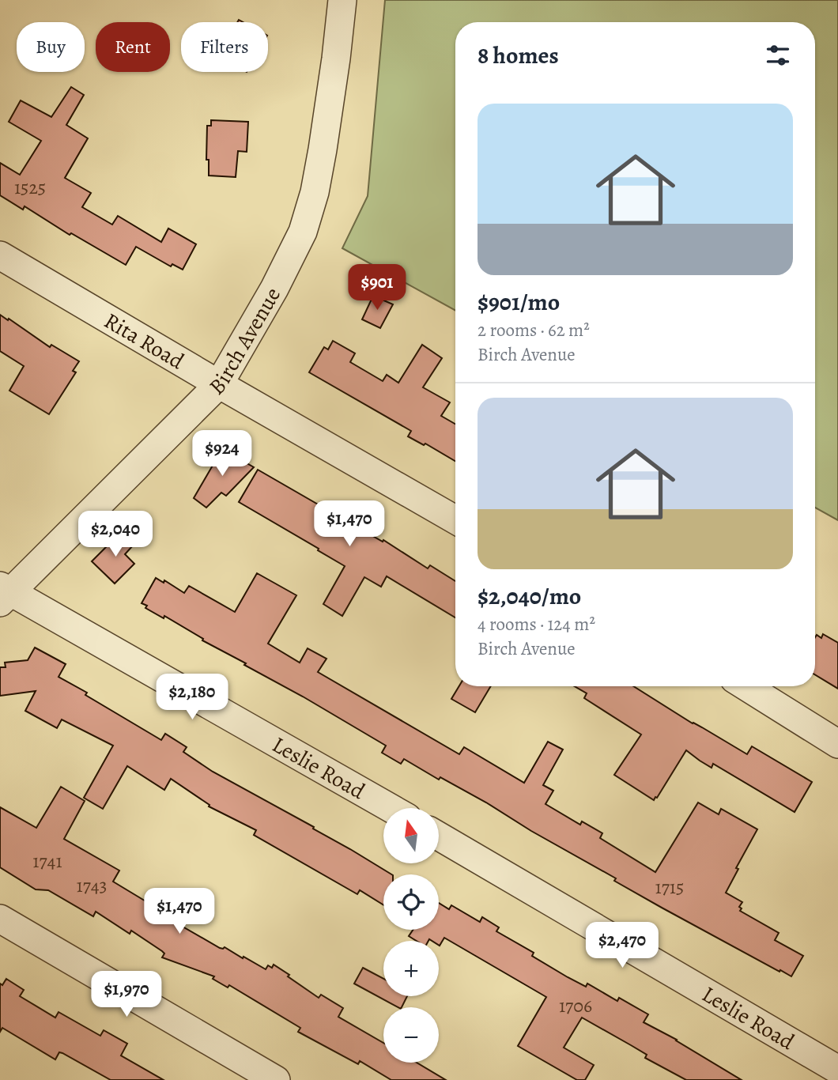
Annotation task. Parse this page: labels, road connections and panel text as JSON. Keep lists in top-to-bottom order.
{
  "streets": {
    "street": ["Birch Avenue", "Rita Road", "Leslie Road"]
  },
  "crossings": [
    ["Birch Avenue", "Rita Road"],
    ["Birch Avenue", "Leslie Road"]
  ],
  "house_numbers": [
    "1525",
    "1741",
    "1743",
    "1715",
    "1706"
  ],
  "north": "top",
  "page": {
    "chip": ["Buy", "Rent", "Filters"],
    "heading": "8 homes",
    "list": [
      {
        "name": "$901/mo",
        "note": "2 rooms · 62 m² · Birch Avenue"
      },
      {
        "name": "$2,040/mo",
        "note": "4 rooms · 124 m² · Birch Avenue"
      }
    ],
    "price": [
      "$901",
      "$924",
      "$1,470",
      "$2,040",
      "$2,180",
      "$1,470",
      "$2,470",
      "$1,970"
    ],
    "map_buttons": ["+", "−"]
  }
}
